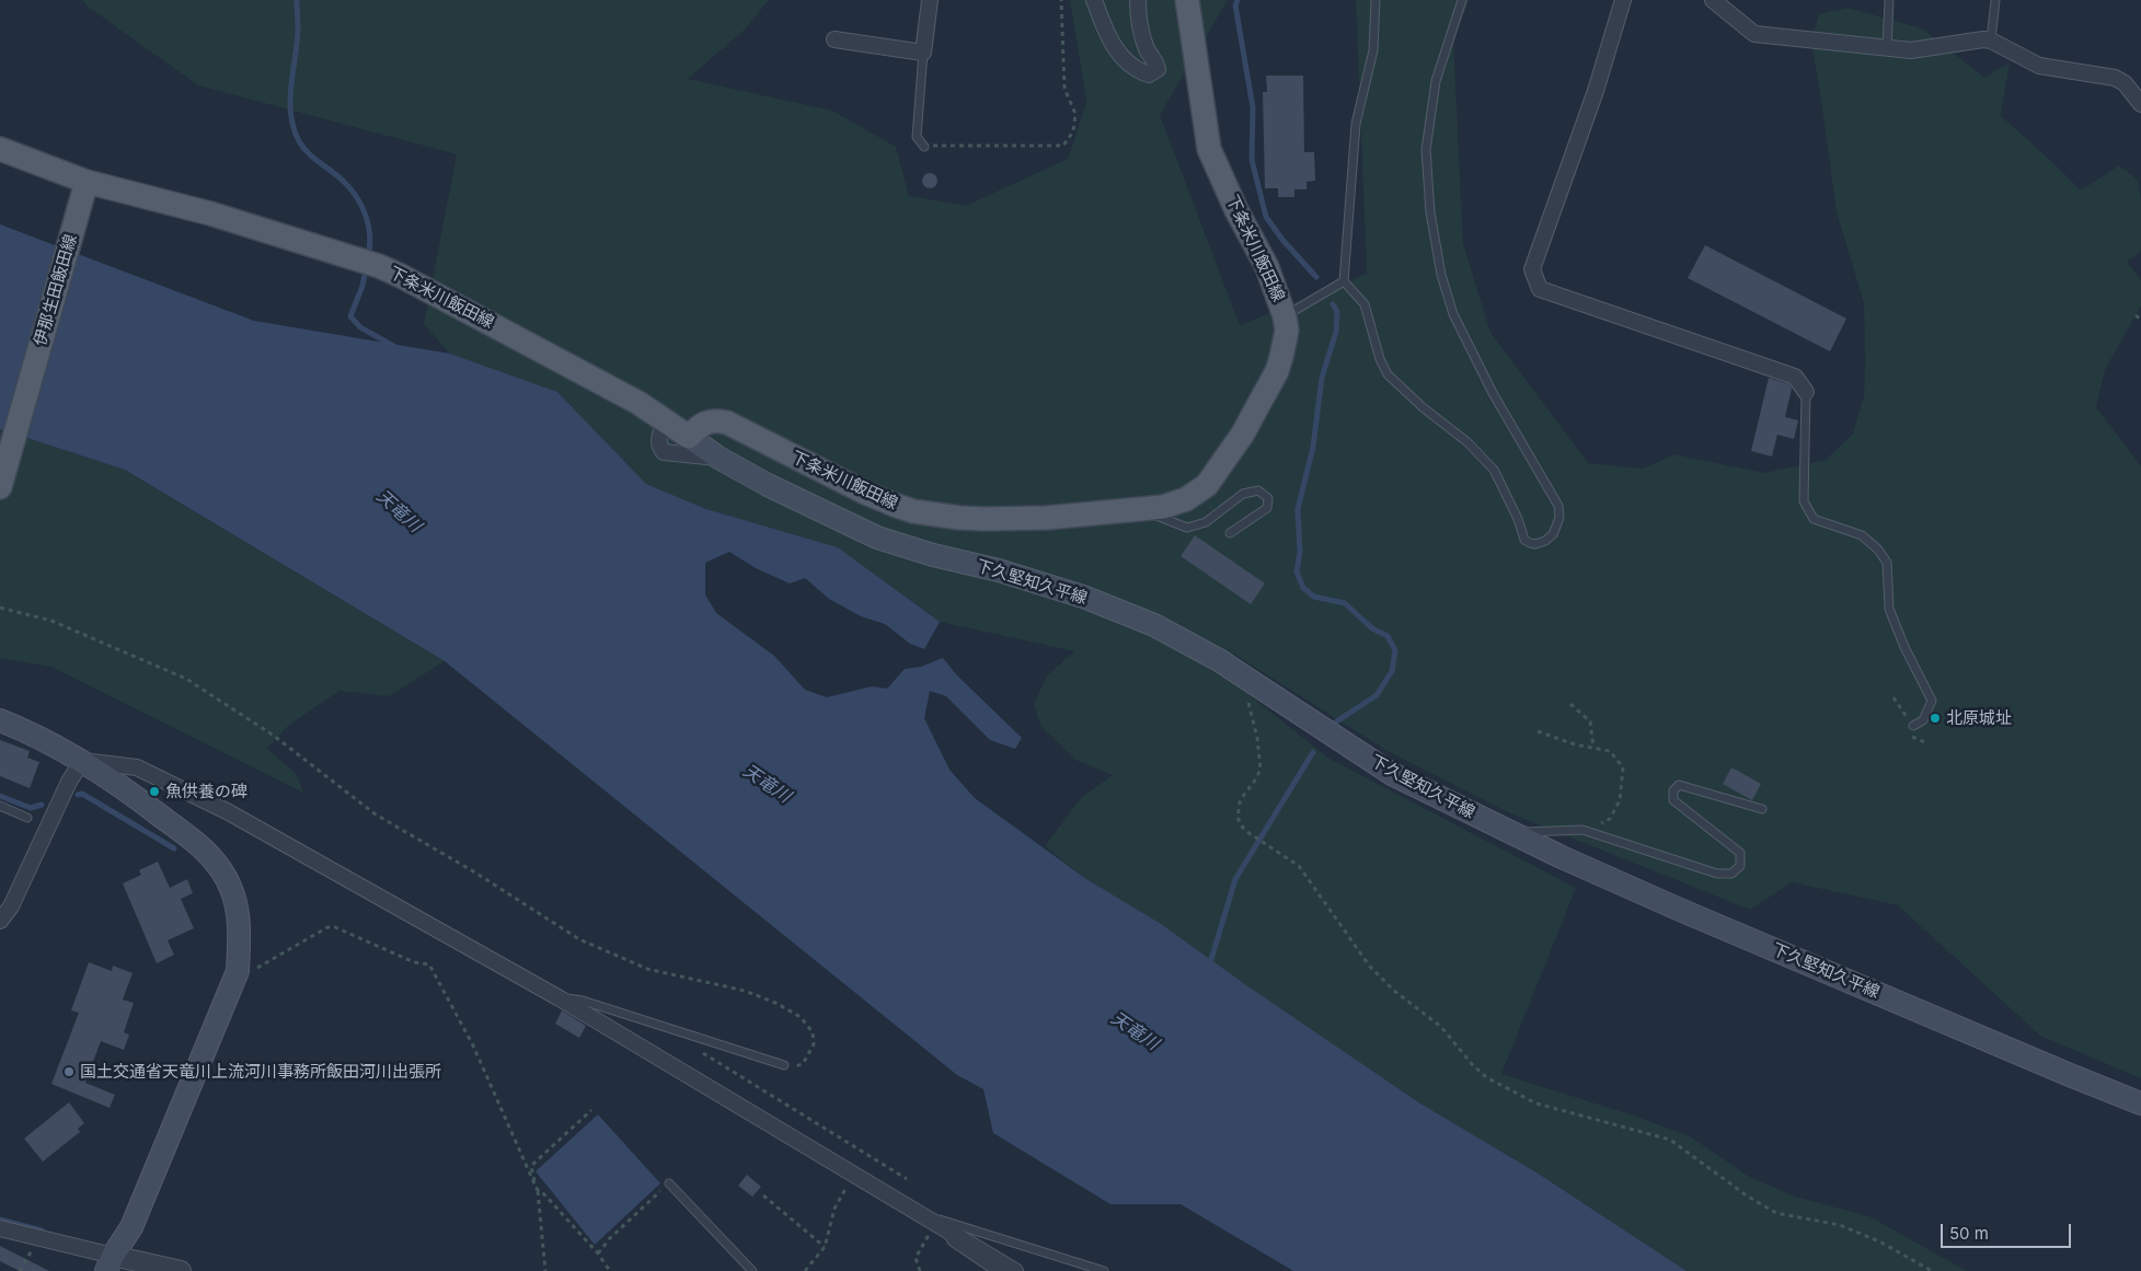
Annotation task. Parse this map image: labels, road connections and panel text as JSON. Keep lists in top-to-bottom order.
{
  "streets": {
    "main road": ["下条米川飯田線", "伊那生田飯田線", "下久堅知久平線"]
  },
  "crossings": [
    ["下条米川飯田線", "伊那生田飯田線"],
    ["下条米川飯田線", "下久堅知久平線"]
  ],
  "water": ["天竜川"],
  "places": ["北原城址", "魚供養の碑", "国土交通省天竜川上流河川事務所飯田河川出張所"],
  "scale_bar": "50 m"
}
